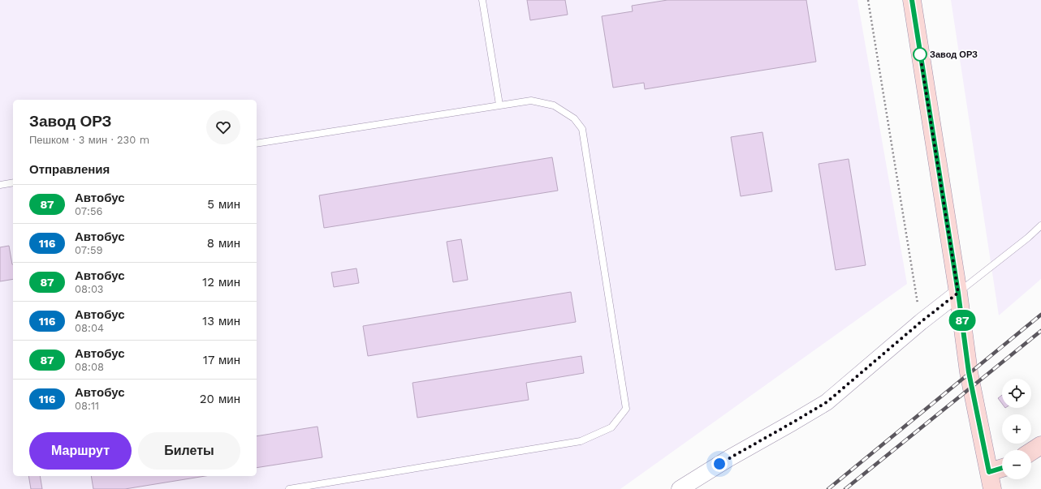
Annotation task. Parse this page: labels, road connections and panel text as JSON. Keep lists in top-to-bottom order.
{
  "places": ["Завод ОРЗ"],
  "lines": ["bus line 87"],
  "page": {
    "on_map": "87",
    "heading": [
      ["Завод ОРЗ", "Пешком · 3 мин · 230 m"],
      "Отправления"
    ],
    "list": [
      {
        "mark": "87",
        "name": "Автобус",
        "note": "07:56",
        "value": "5 мин"
      },
      {
        "mark": "116",
        "name": "Автобус",
        "note": "07:59",
        "value": "8 мин"
      },
      {
        "mark": "87",
        "name": "Автобус",
        "note": "08:03",
        "value": "12 мин"
      },
      {
        "mark": "116",
        "name": "Автобус",
        "note": "08:04",
        "value": "13 мин"
      },
      {
        "mark": "87",
        "name": "Автобус",
        "note": "08:08",
        "value": "17 мин"
      },
      {
        "mark": "116",
        "name": "Автобус",
        "note": "08:11",
        "value": "20 мин"
      }
    ],
    "map_buttons": ["+", "−"],
    "buttons": ["Маршрут", "Билеты"]
  }
}
